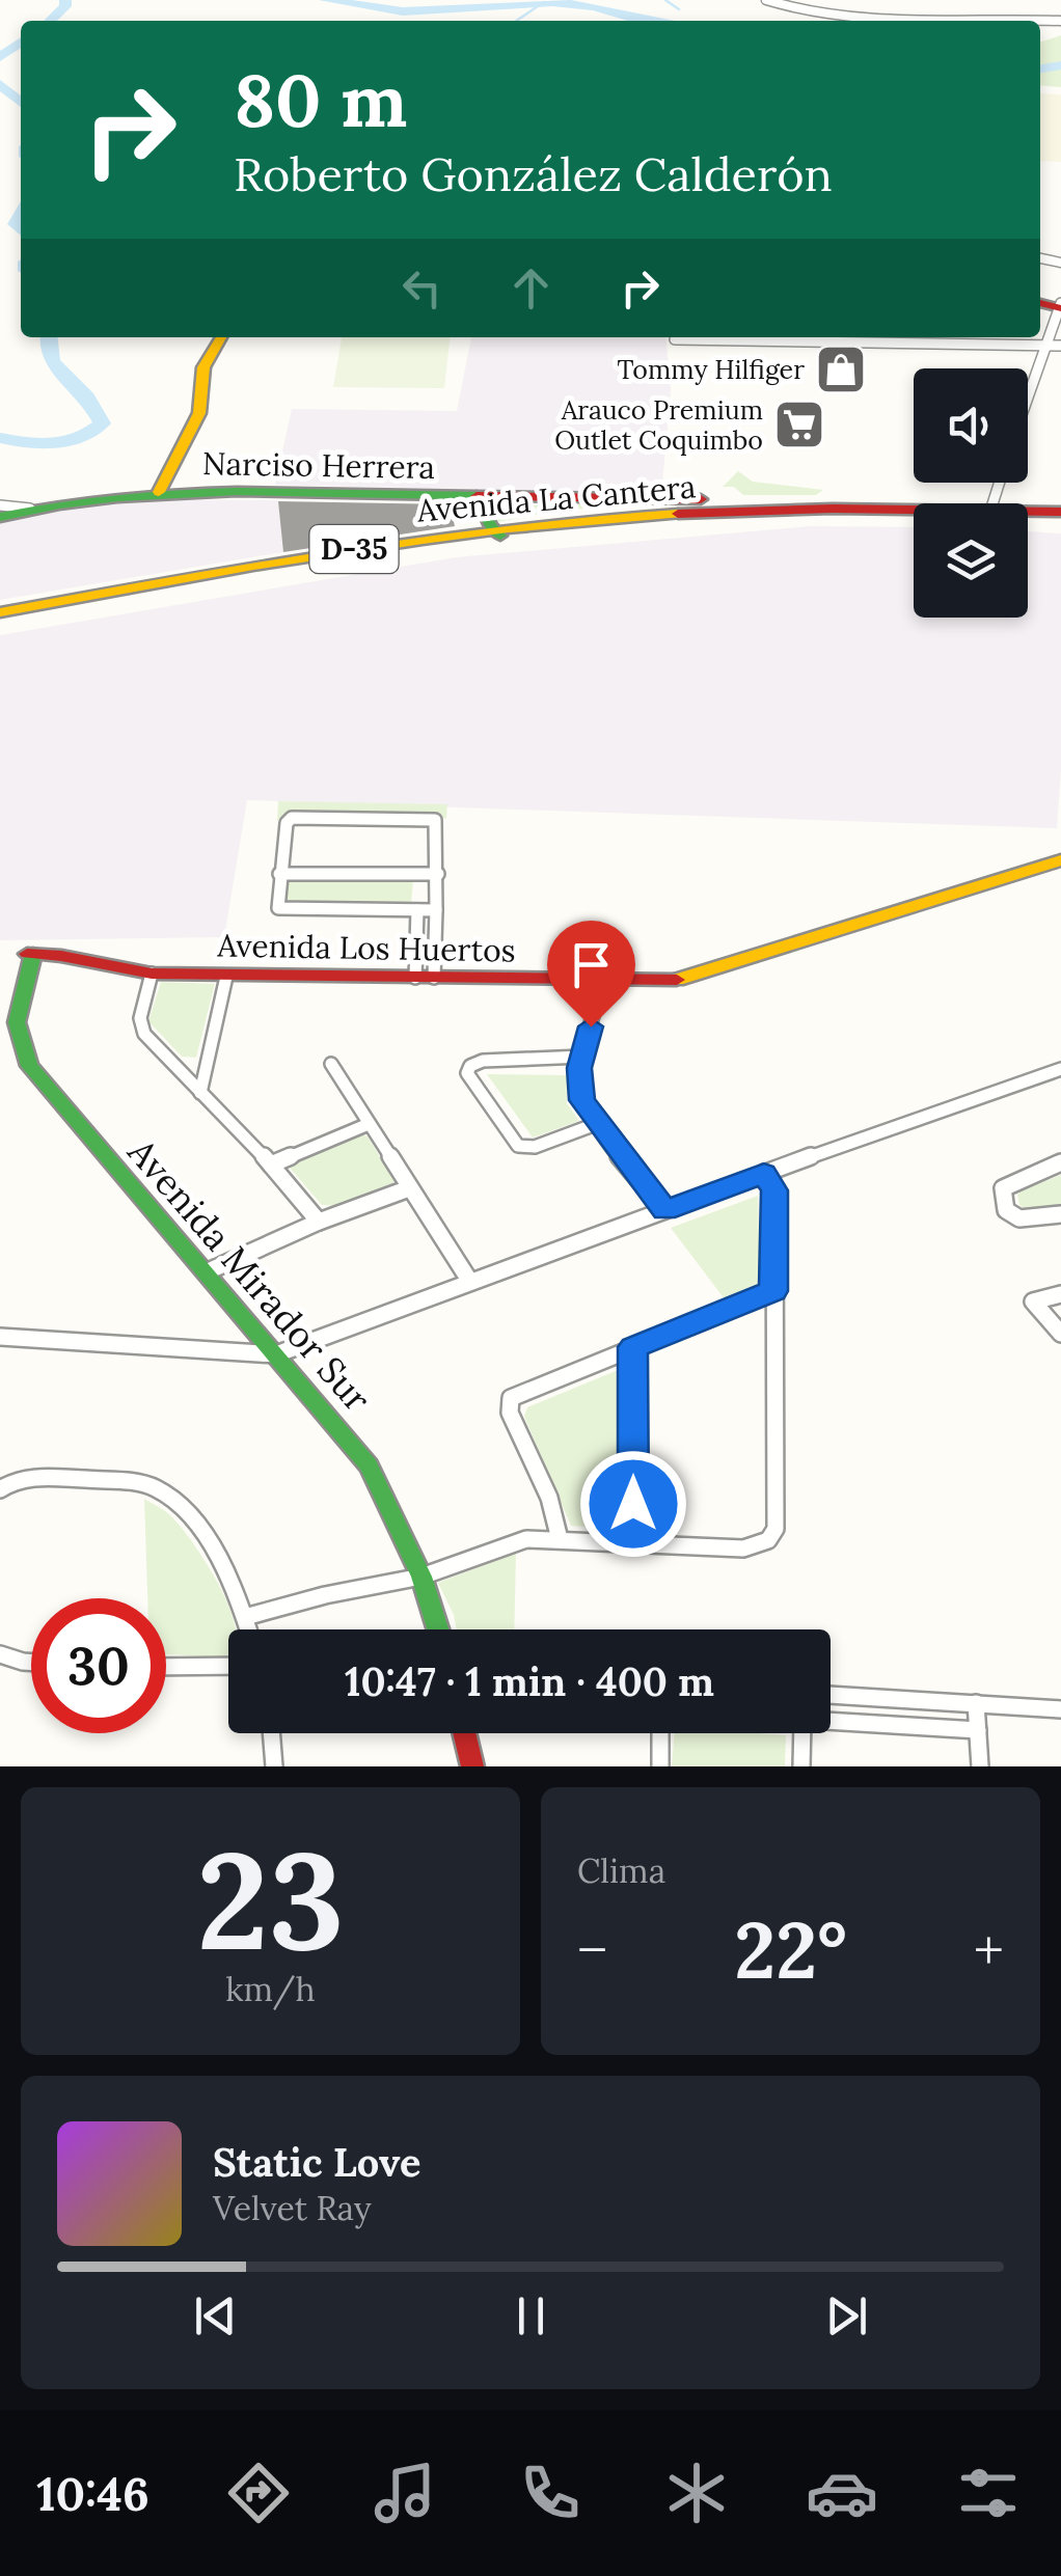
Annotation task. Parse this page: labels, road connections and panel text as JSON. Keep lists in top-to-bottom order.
{
  "streets": {
    "main road": [
      "Narciso Herrera",
      "Avenida La Cantera",
      "D-35",
      "Avenida Los Huertos",
      "Avenida Mirador Sur"
    ]
  },
  "crossings": [
    ["Narciso Herrera", "Avenida La Cantera"],
    ["Avenida Los Huertos", "Avenida Mirador Sur"]
  ],
  "places": {
    "shop": ["Tommy Hilfiger"],
    "supermarket": ["Arauco Premium Outlet Coquimbo"]
  },
  "page": {
    "turn": ["80 m", "Roberto González Calderón"],
    "limit": "30",
    "trip": "10:47 · 1 min · 400 m",
    "tile": [
      ["23", "km/h"],
      "Clima"
    ],
    "heat": ["−", "22°", "+"],
    "song": ["Static Love", "Velvet Ray"],
    "tabs": "10:46"
  }
}
